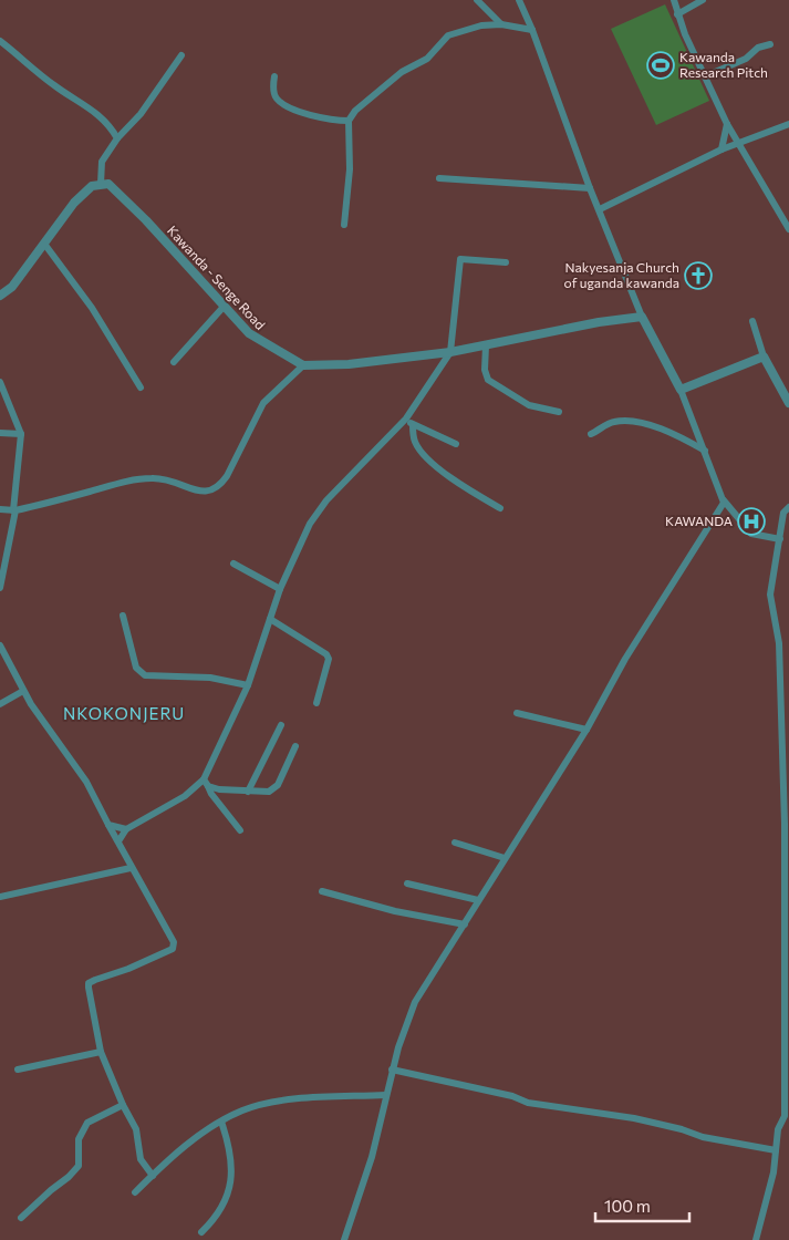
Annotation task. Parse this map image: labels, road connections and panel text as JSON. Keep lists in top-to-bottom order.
{
  "streets": {
    "street": ["Kawanda - Senge Road"]
  },
  "districts": ["NKOKONJERU"],
  "places": {
    "sports": ["Kawanda Research Pitch"],
    "church": ["Nakyesanja Church of uganda kawanda"],
    "hospital": ["KAWANDA"]
  },
  "scale_bar": "100 m"
}
